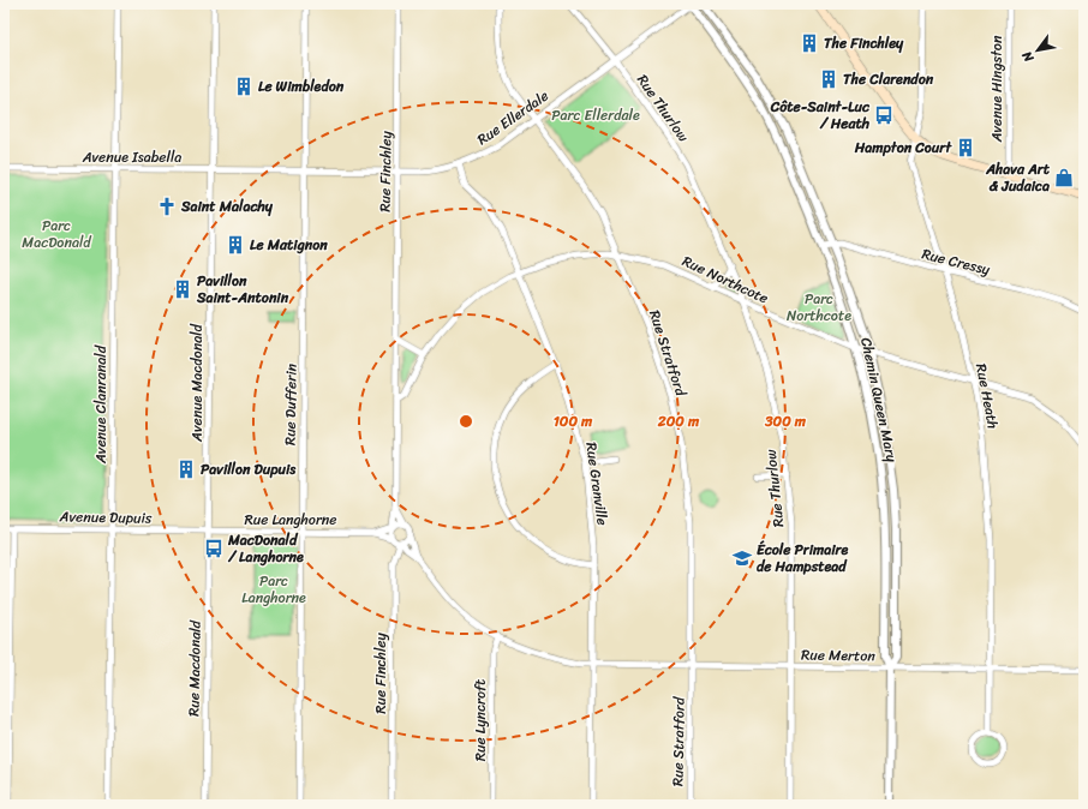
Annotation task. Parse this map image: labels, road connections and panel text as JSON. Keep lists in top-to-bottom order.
{
  "streets": {
    "street": [
      "Avenue Hingston",
      "Rue Thurlow",
      "Rue Ellerdale",
      "Avenue Isabella",
      "Rue Finchley",
      "Rue Cressy",
      "Rue Northcote",
      "Rue Stratford",
      "Avenue Macdonald",
      "Rue Heath",
      "Chemin Queen Mary",
      "Avenue Clanranald",
      "Rue Dufferin",
      "Rue Granville",
      "Avenue Dupuis",
      "Rue Langhorne",
      "Rue Merton",
      "Rue Macdonald",
      "Rue Lyncroft"
    ]
  },
  "crossings": [
    ["Rue Thurlow", "Rue Ellerdale"],
    ["Rue Thurlow", "Rue Northcote"],
    ["Rue Thurlow", "Rue Merton"],
    ["Rue Ellerdale", "Avenue Isabella"],
    ["Rue Ellerdale", "Rue Finchley"],
    ["Rue Ellerdale", "Rue Stratford"],
    ["Rue Ellerdale", "Chemin Queen Mary"],
    ["Rue Ellerdale", "Rue Dufferin"],
    ["Rue Ellerdale", "Rue Granville"],
    ["Avenue Isabella", "Avenue Macdonald"],
    ["Avenue Isabella", "Avenue Clanranald"],
    ["Rue Finchley", "Rue Northcote"],
    ["Rue Finchley", "Rue Langhorne"],
    ["Rue Cressy", "Rue Heath"],
    ["Rue Cressy", "Chemin Queen Mary"],
    ["Rue Northcote", "Rue Stratford"],
    ["Rue Northcote", "Rue Heath"],
    ["Rue Northcote", "Chemin Queen Mary"],
    ["Rue Northcote", "Rue Granville"],
    ["Rue Stratford", "Rue Merton"],
    ["Avenue Macdonald", "Avenue Dupuis"],
    ["Avenue Macdonald", "Rue Langhorne"],
    ["Avenue Macdonald", "Rue Macdonald"],
    ["Rue Heath", "Rue Merton"],
    ["Chemin Queen Mary", "Rue Merton"],
    ["Avenue Clanranald", "Avenue Dupuis"],
    ["Rue Dufferin", "Rue Langhorne"],
    ["Rue Granville", "Rue Merton"],
    ["Avenue Dupuis", "Rue Langhorne"],
    ["Avenue Dupuis", "Rue Macdonald"],
    ["Rue Langhorne", "Rue Macdonald"],
    ["Rue Merton", "Rue Lyncroft"]
  ],
  "parks": [
    "Parc Ellerdale",
    "Parc MacDonald",
    "Parc Northcote",
    "Parc Langhorne"
  ],
  "places": {
    "building": [
      "The Finchley",
      "The Clarendon",
      "Le Wimbledon",
      "Hampton Court",
      "Le Matignon",
      "Pavillon Saint-Antonin",
      "Pavillon Dupuis"
    ],
    "bus stop": ["Côte-Saint-Luc / Heath", "MacDonald / Langhorne"],
    "shop": ["Ahava Art & Judaica"],
    "church": ["Saint Malachy"],
    "school or university": ["École Primaire de Hampstead"]
  },
  "north": "bottom left",
  "rings": ["100 m", "200 m", "300 m"]
}
